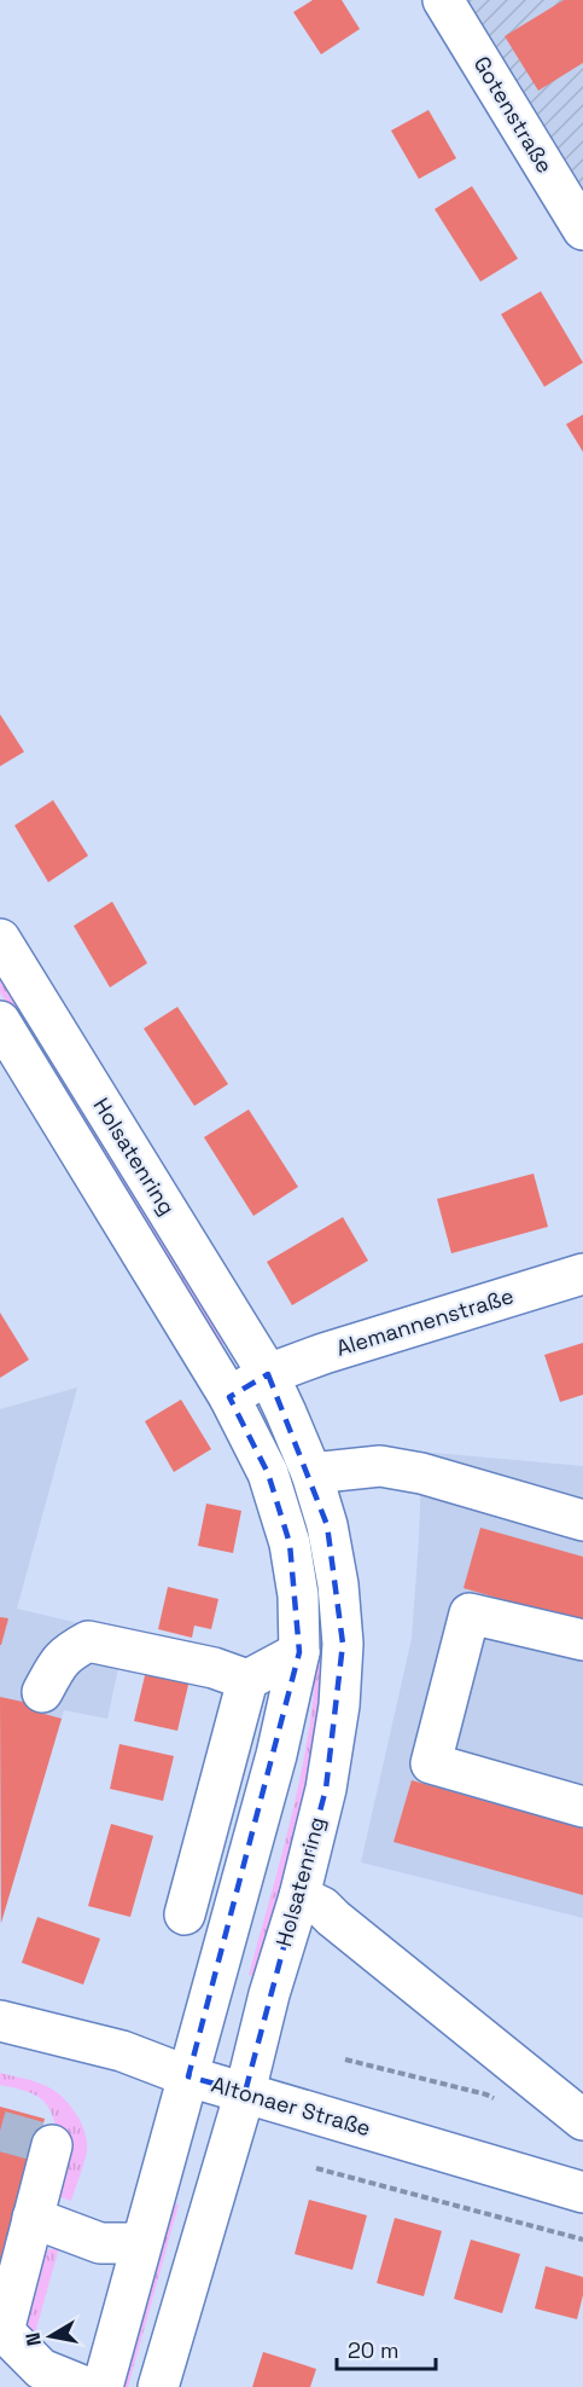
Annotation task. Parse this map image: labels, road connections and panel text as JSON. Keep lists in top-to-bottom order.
{
  "streets": {
    "main road": [
      "Gotenstraße",
      "Holsatenring",
      "Alemannenstraße",
      "Altonaer Straße"
    ]
  },
  "crossings": [
    ["Holsatenring", "Alemannenstraße"],
    ["Holsatenring", "Altonaer Straße"]
  ],
  "scale_bar": "20 m",
  "north": "left"
}
